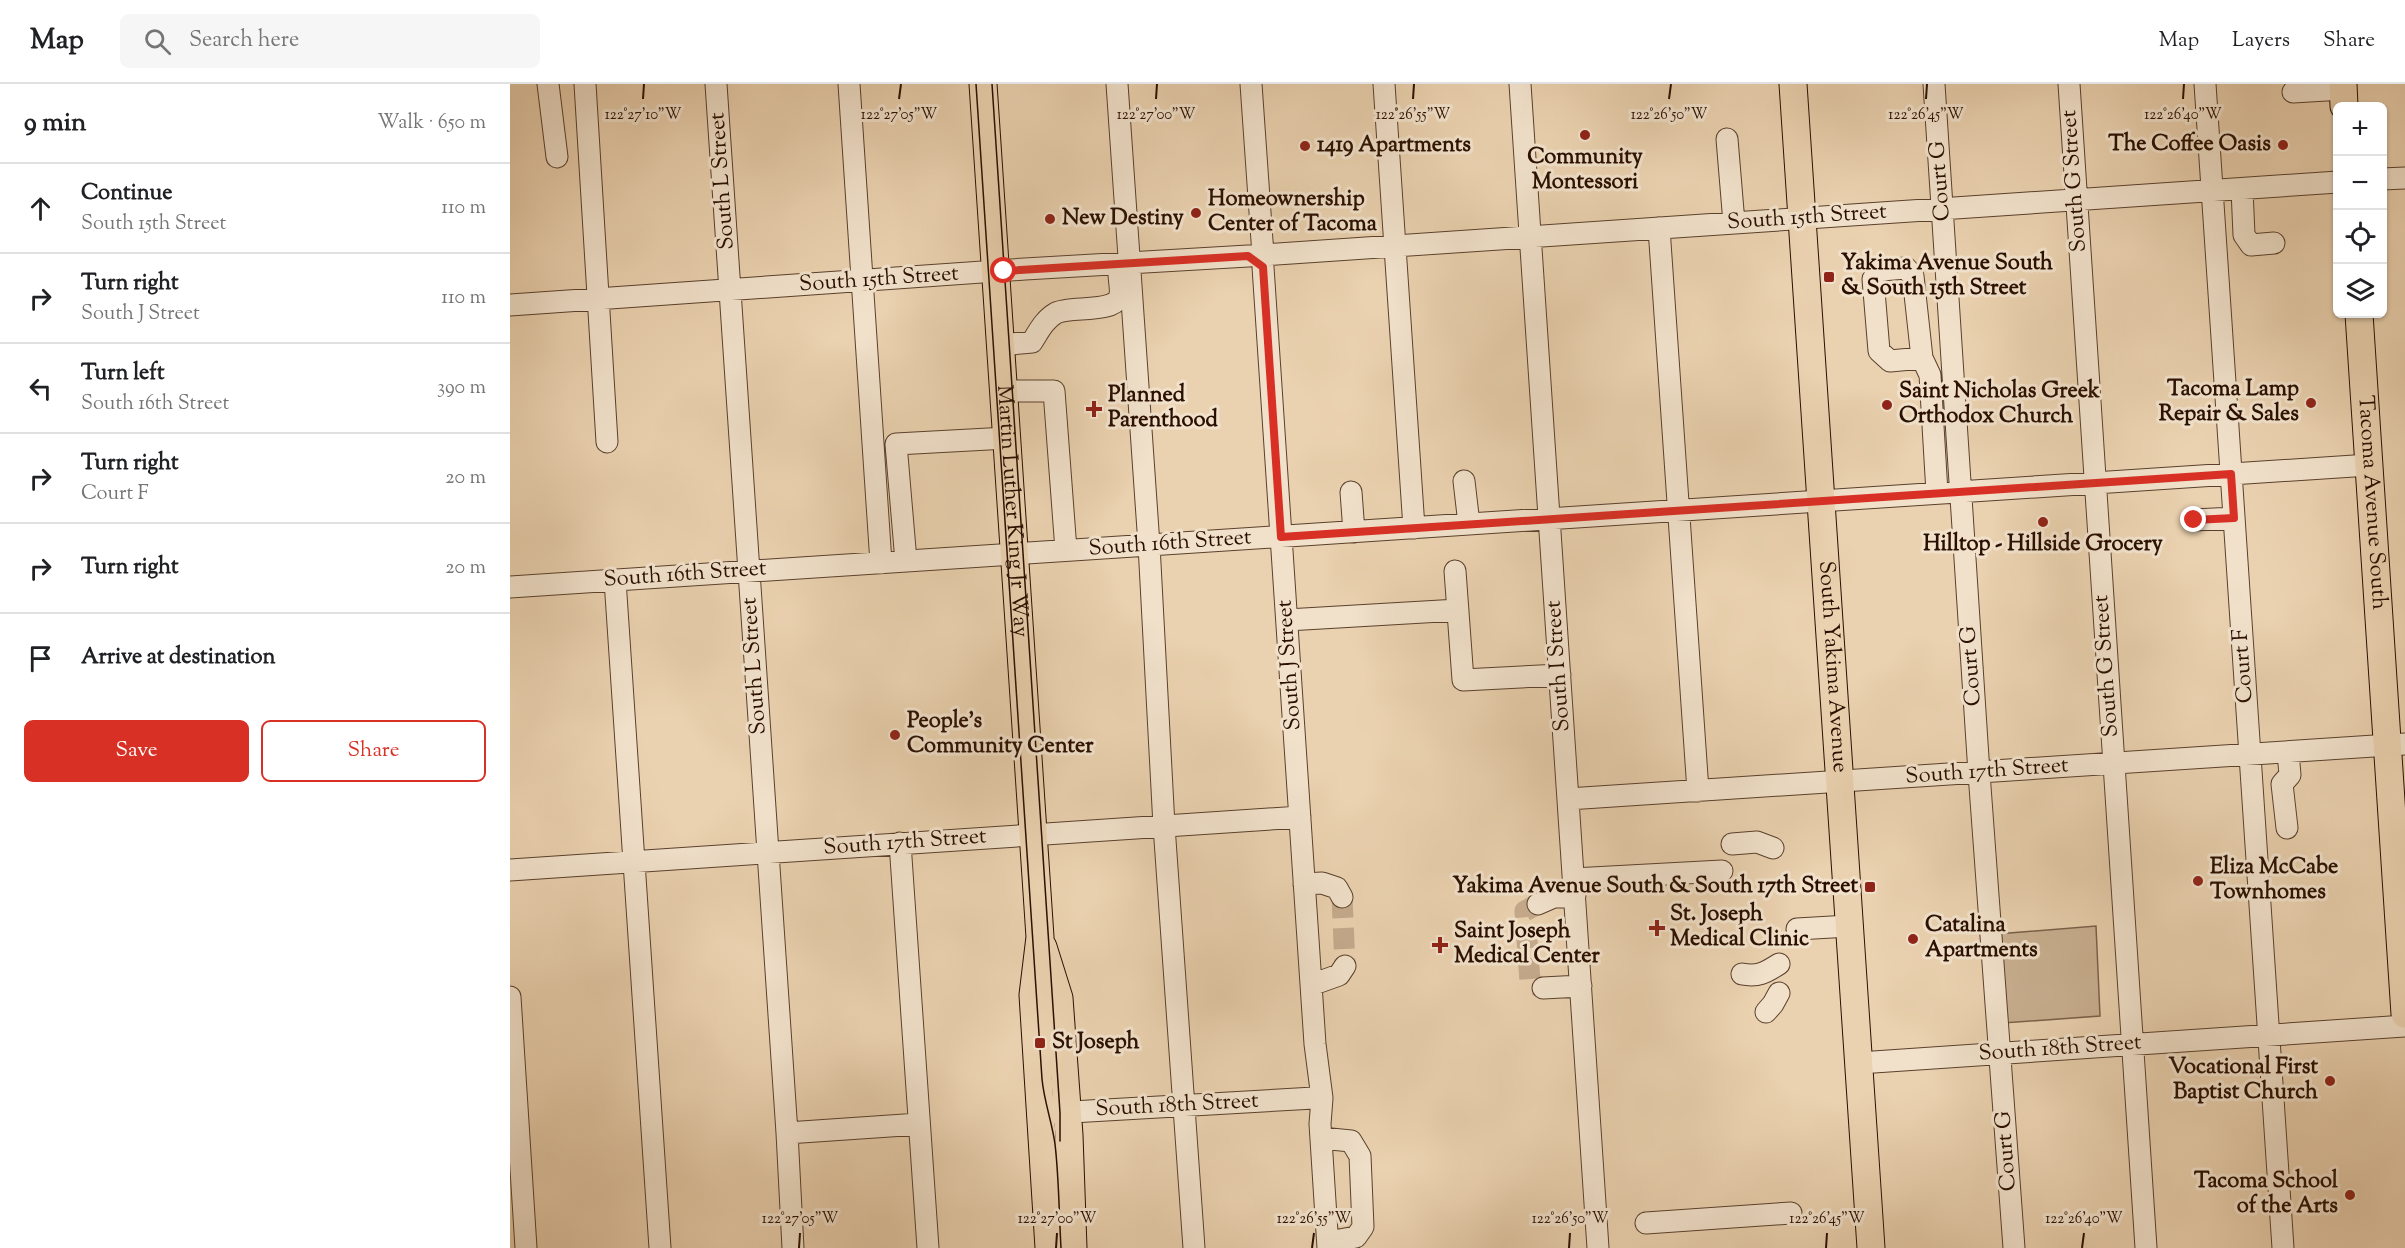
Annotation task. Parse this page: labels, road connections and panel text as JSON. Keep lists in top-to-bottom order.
{
  "streets": {
    "main road": ["Tacoma Avenue South", "Martin Luther King Jr Way", "South Yakima Avenue"],
    "street": [
      "South L Street",
      "Court G",
      "South G Street",
      "South 15th Street",
      "South 16th Street",
      "South J Street",
      "South I Street",
      "Court F",
      "South 17th Street",
      "South 18th Street"
    ]
  },
  "crossings": [
    ["South L Street", "South 15th Street"],
    ["South L Street", "South 16th Street"],
    ["South L Street", "South 17th Street"],
    ["Court G", "South 15th Street"],
    ["Court G", "South 16th Street"],
    ["Court G", "South 17th Street"],
    ["Court G", "South 18th Street"],
    ["South G Street", "South 15th Street"],
    ["South G Street", "South 16th Street"],
    ["South G Street", "South 17th Street"],
    ["South G Street", "South 18th Street"],
    ["South 15th Street", "Martin Luther King Jr Way"],
    ["South 15th Street", "South J Street"],
    ["South 15th Street", "South I Street"],
    ["South 15th Street", "South Yakima Avenue"],
    ["South 15th Street", "Court F"],
    ["Tacoma Avenue South", "South 16th Street"],
    ["Tacoma Avenue South", "South 17th Street"],
    ["Martin Luther King Jr Way", "South 16th Street"],
    ["Martin Luther King Jr Way", "South 17th Street"],
    ["Martin Luther King Jr Way", "South 18th Street"],
    ["South 16th Street", "South J Street"],
    ["South 16th Street", "South I Street"],
    ["South 16th Street", "South Yakima Avenue"],
    ["South 16th Street", "Court F"],
    ["South J Street", "South 17th Street"],
    ["South I Street", "South 17th Street"],
    ["South Yakima Avenue", "South 17th Street"],
    ["South Yakima Avenue", "South 18th Street"],
    ["Court F", "South 17th Street"],
    ["Court F", "South 18th Street"]
  ],
  "places": {
    "other": [
      "Community Montessori",
      "The Coffee Oasis",
      "1419 Apartments",
      "Homeownership Center of Tacoma",
      "New Destiny",
      "Tacoma Lamp Repair & Sales",
      "Saint Nicholas Greek Orthodox Church",
      "Hilltop - Hillside Grocery",
      "People's Community Center",
      "Eliza McCabe Townhomes",
      "Catalina Apartments",
      "Vocational First Baptist Church",
      "Tacoma School of the Arts"
    ],
    "transit": ["Yakima Avenue South & South 15th Street", "Yakima Avenue South & South 17th Street", "St Joseph"],
    "health": ["Planned Parenthood", "St. Joseph Medical Clinic", "Saint Joseph Medical Center"]
  },
  "page": {
    "header": "Map",
    "search": "Search here",
    "nav": ["Map", "Layers", "Share"],
    "heading": ["9 min", "Walk · 650 m"],
    "map_buttons": ["+", "−"],
    "list": [
      ["Continue", "South 15th Street", "110 m"],
      ["Turn right", "South J Street", "110 m"],
      ["Turn left", "South 16th Street", "390 m"],
      ["Turn right", "Court F", "20 m"],
      ["Turn right", "20 m"],
      "Arrive at destination"
    ],
    "buttons": ["Save", "Share"]
  },
  "coordinates": [
    "122°27'10\"W",
    "122°27'05\"W",
    "122°27'00\"W",
    "122°26'55\"W",
    "122°26'50\"W",
    "122°26'45\"W",
    "122°26'40\"W"
  ]
}
